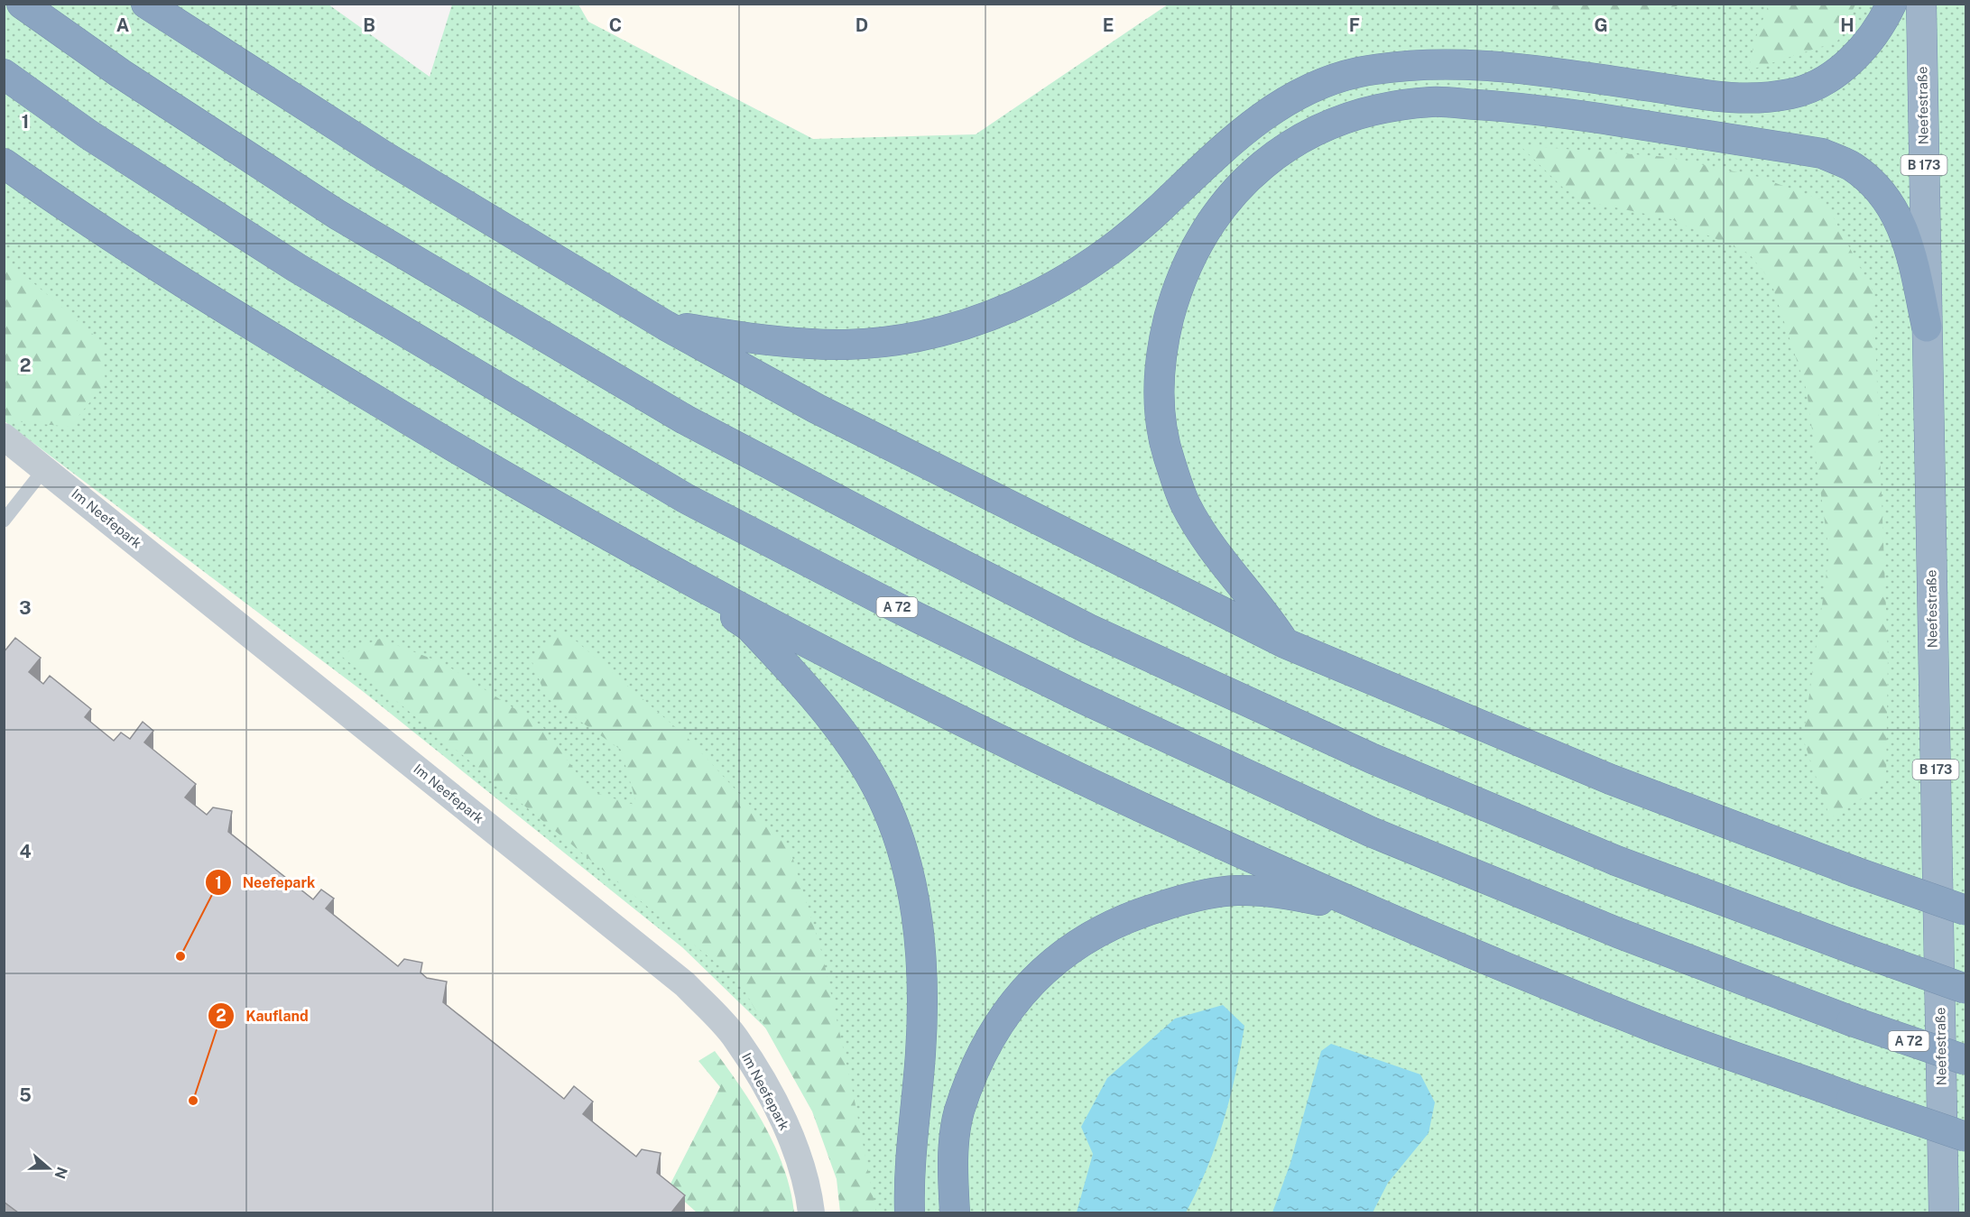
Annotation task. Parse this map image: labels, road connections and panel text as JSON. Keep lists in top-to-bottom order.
{
  "streets": {
    "highway": ["Neefestraße", "B 173", "A 72"],
    "street": ["Im Neefepark"]
  },
  "places": ["Neefepark", "Kaufland"],
  "north": "right",
  "grid": {
    "columns": [
      "A",
      "B",
      "C",
      "D",
      "E",
      "F",
      "G",
      "H"
    ],
    "rows": [
      "1",
      "2",
      "3",
      "4",
      "5"
    ]
  }
}
